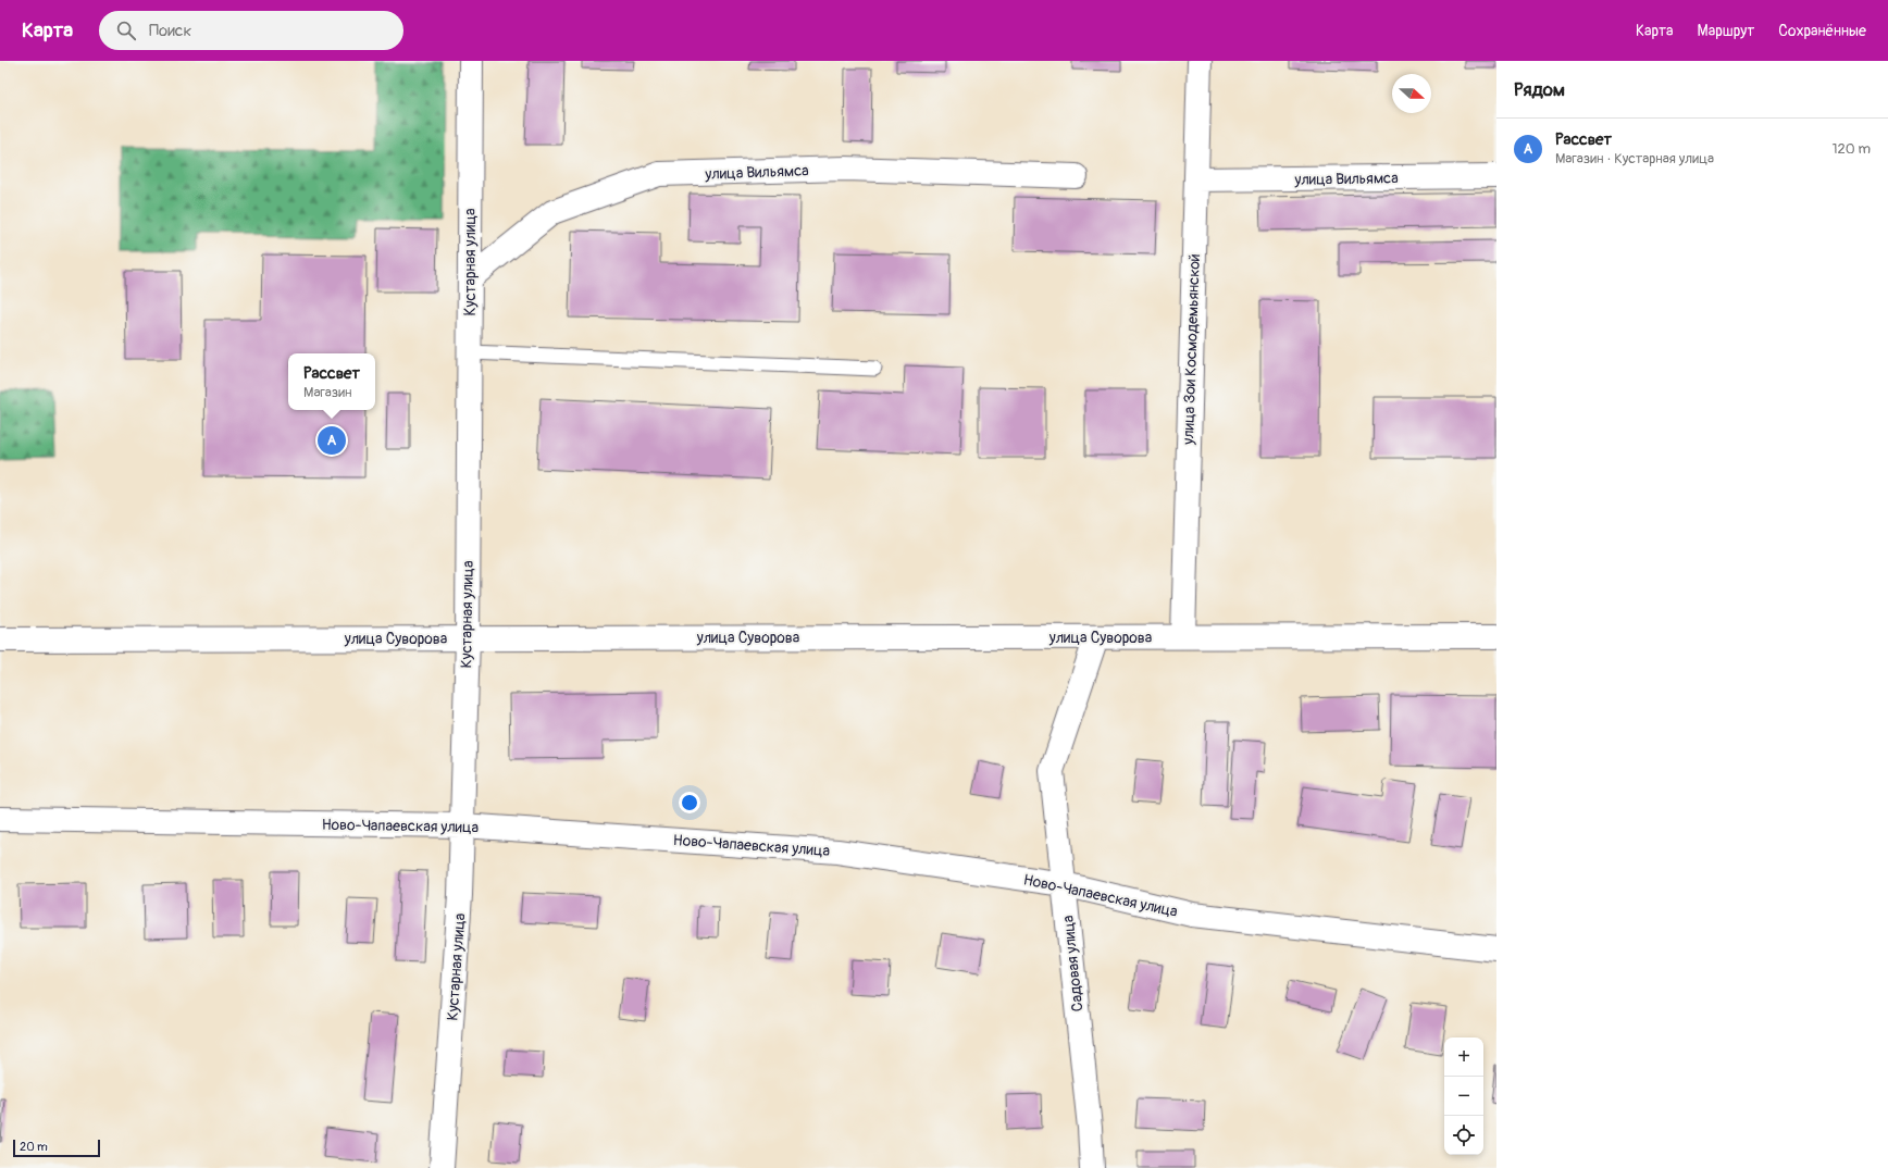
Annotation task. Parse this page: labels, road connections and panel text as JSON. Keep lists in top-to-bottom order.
{
  "streets": {
    "street": [
      "улица Вильямса",
      "Кустарная улица",
      "улица Зои Космодемьянской",
      "улица Суворова",
      "Ново-Чапаевская улица",
      "Садовая улица"
    ]
  },
  "crossings": [
    ["улица Вильямса", "Кустарная улица"],
    ["улица Вильямса", "улица Зои Космодемьянской"],
    ["Кустарная улица", "улица Суворова"],
    ["Кустарная улица", "Ново-Чапаевская улица"],
    ["улица Зои Космодемьянской", "улица Суворова"],
    ["улица Суворова", "Садовая улица"],
    ["Ново-Чапаевская улица", "Садовая улица"]
  ],
  "scale_bar": "20 m",
  "north": "right",
  "page": {
    "header": "Карта",
    "search": "Поиск",
    "nav": ["Карта", "Маршрут", "Сохранённые"],
    "heading": "Рядом",
    "list": [
      {
        "mark": "A",
        "name": "Рассвет",
        "note": "Магазин · Кустарная улица",
        "value": "120 m"
      }
    ],
    "popup": ["Рассвет", "Магазин"],
    "pins": "A",
    "map_buttons": ["+", "−"],
    "scale": "20 m"
  }
}
